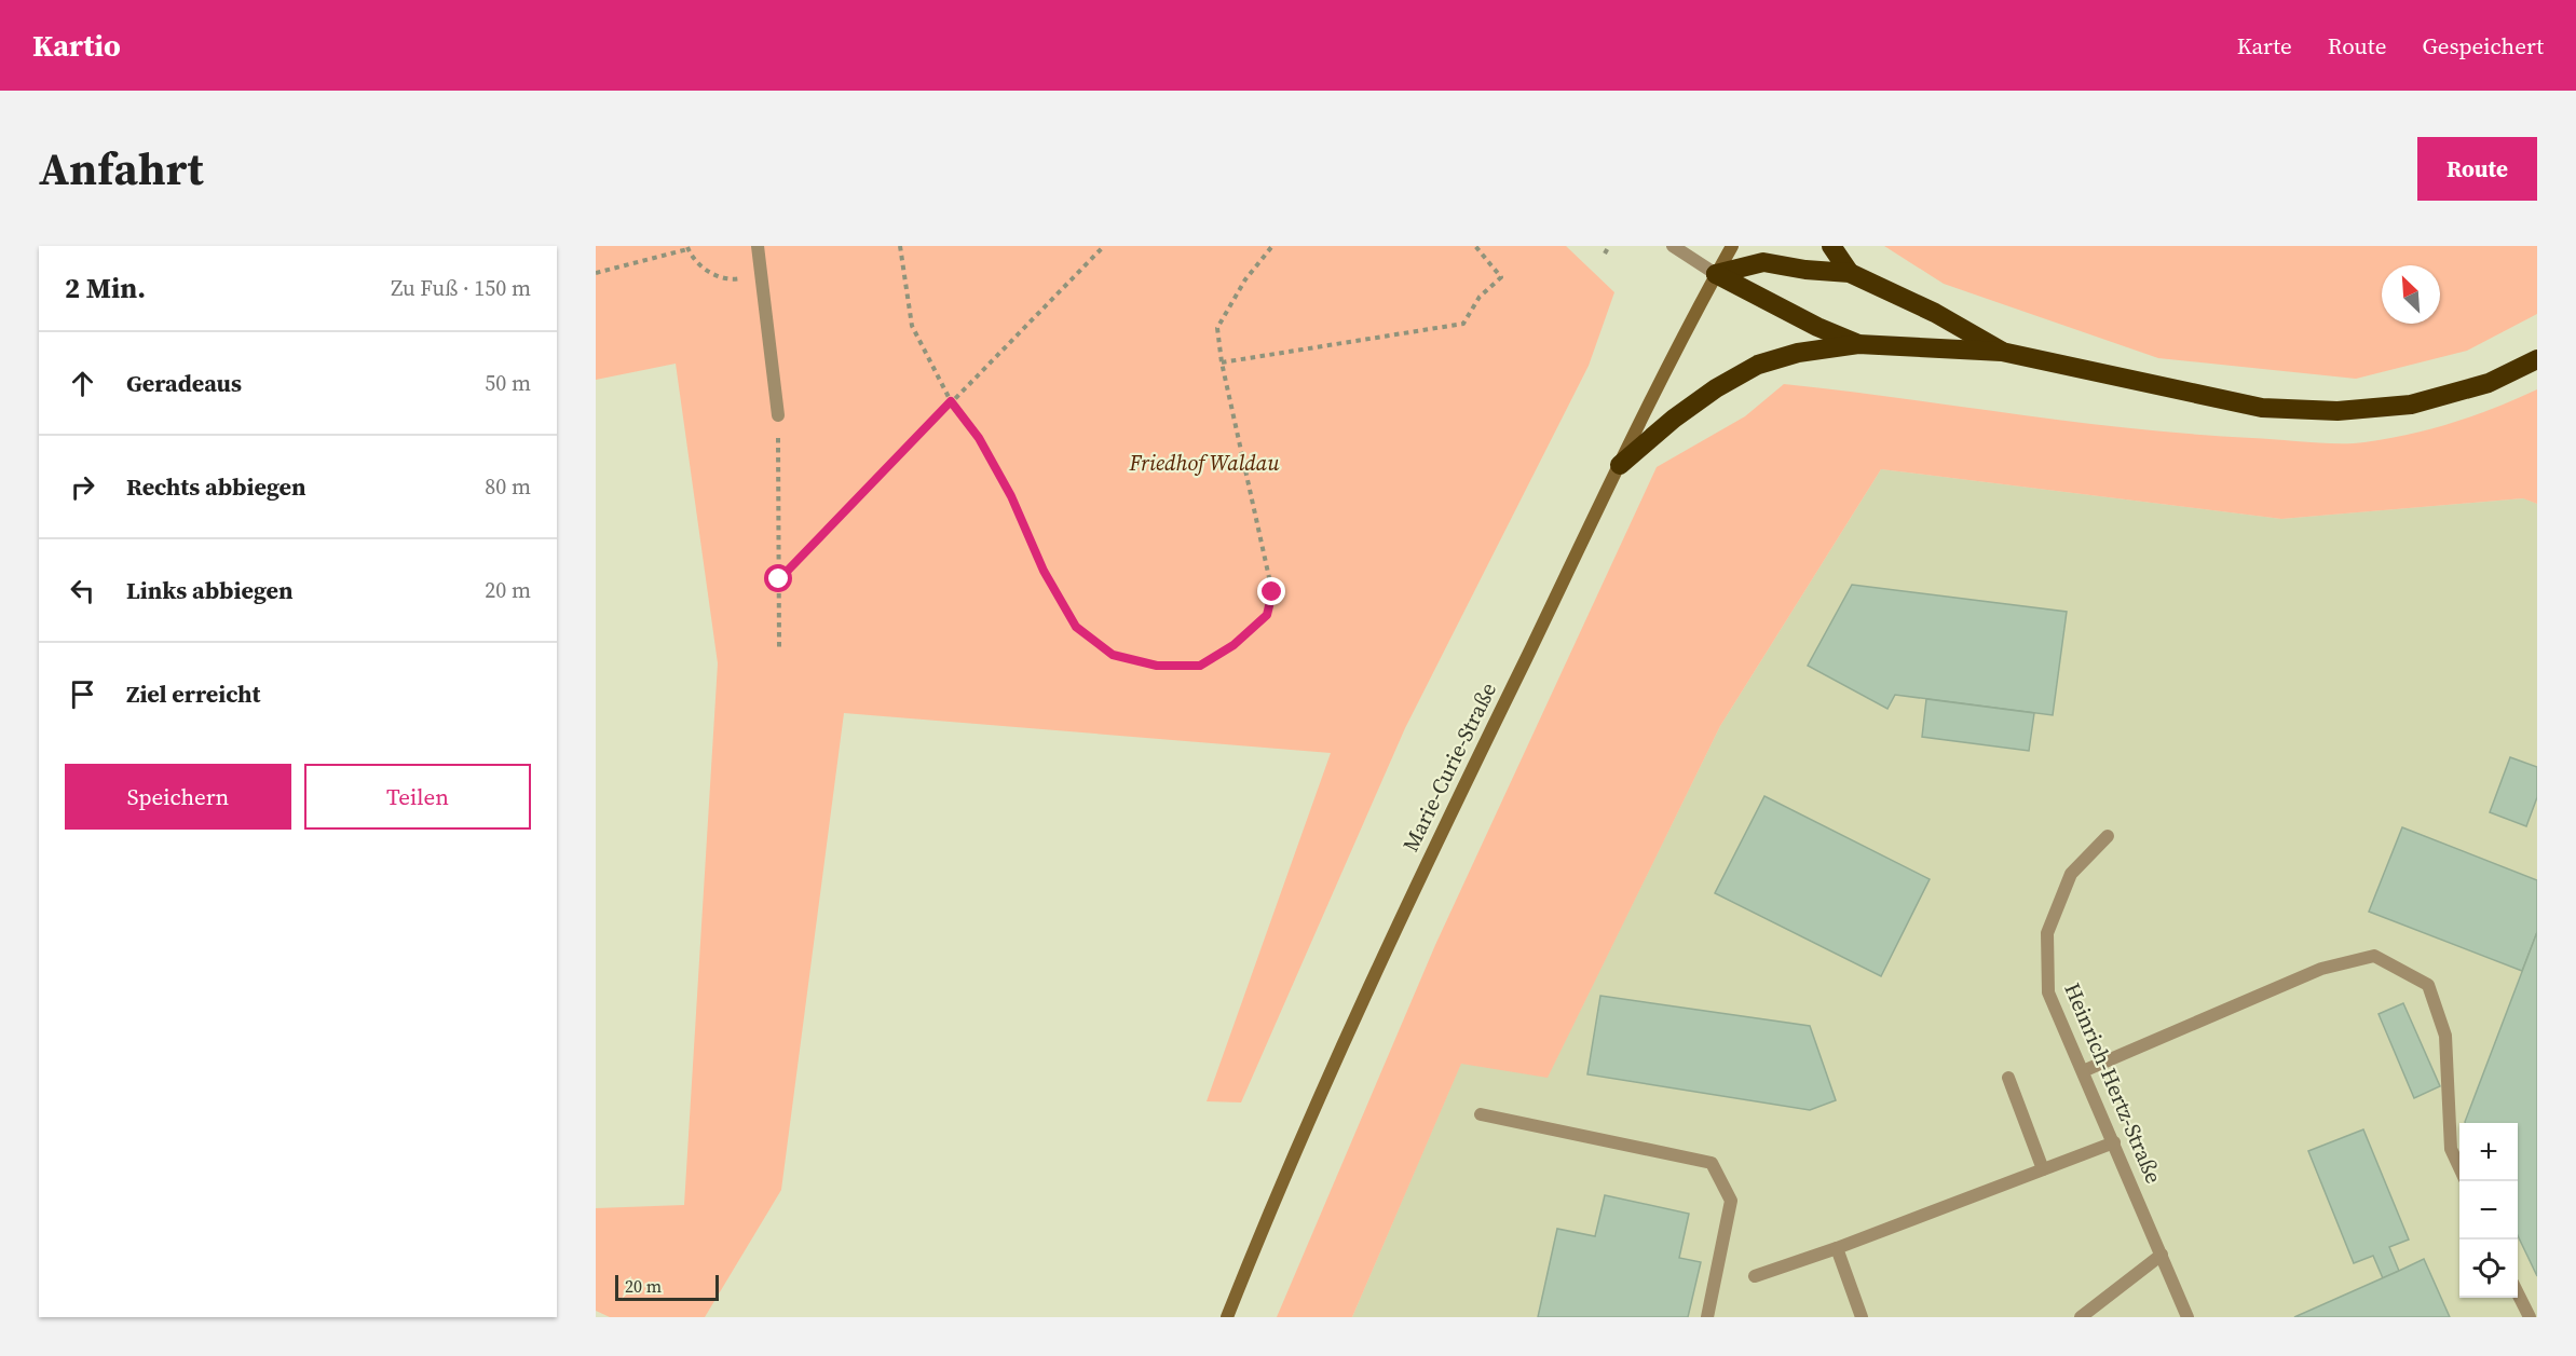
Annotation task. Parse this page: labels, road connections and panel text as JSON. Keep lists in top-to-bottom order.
{
  "streets": {
    "main road": ["Marie-Curie-Straße"],
    "street": ["Heinrich-Hertz-Straße"]
  },
  "parks": ["Friedhof Waldau"],
  "scale_bar": "20 m",
  "north": "top left",
  "page": {
    "header": "Kartio",
    "nav": ["Karte", "Route", "Gespeichert"],
    "title": "Anfahrt",
    "buttons": [
      "Route",
      ["Speichern", "Teilen"]
    ],
    "heading": ["2 Min.", "Zu Fuß · 150 m"],
    "list": [
      ["Geradeaus", "50 m"],
      ["Rechts abbiegen", "80 m"],
      ["Links abbiegen", "20 m"],
      "Ziel erreicht"
    ],
    "map_buttons": ["+", "−"],
    "scale": "20 m"
  }
}
